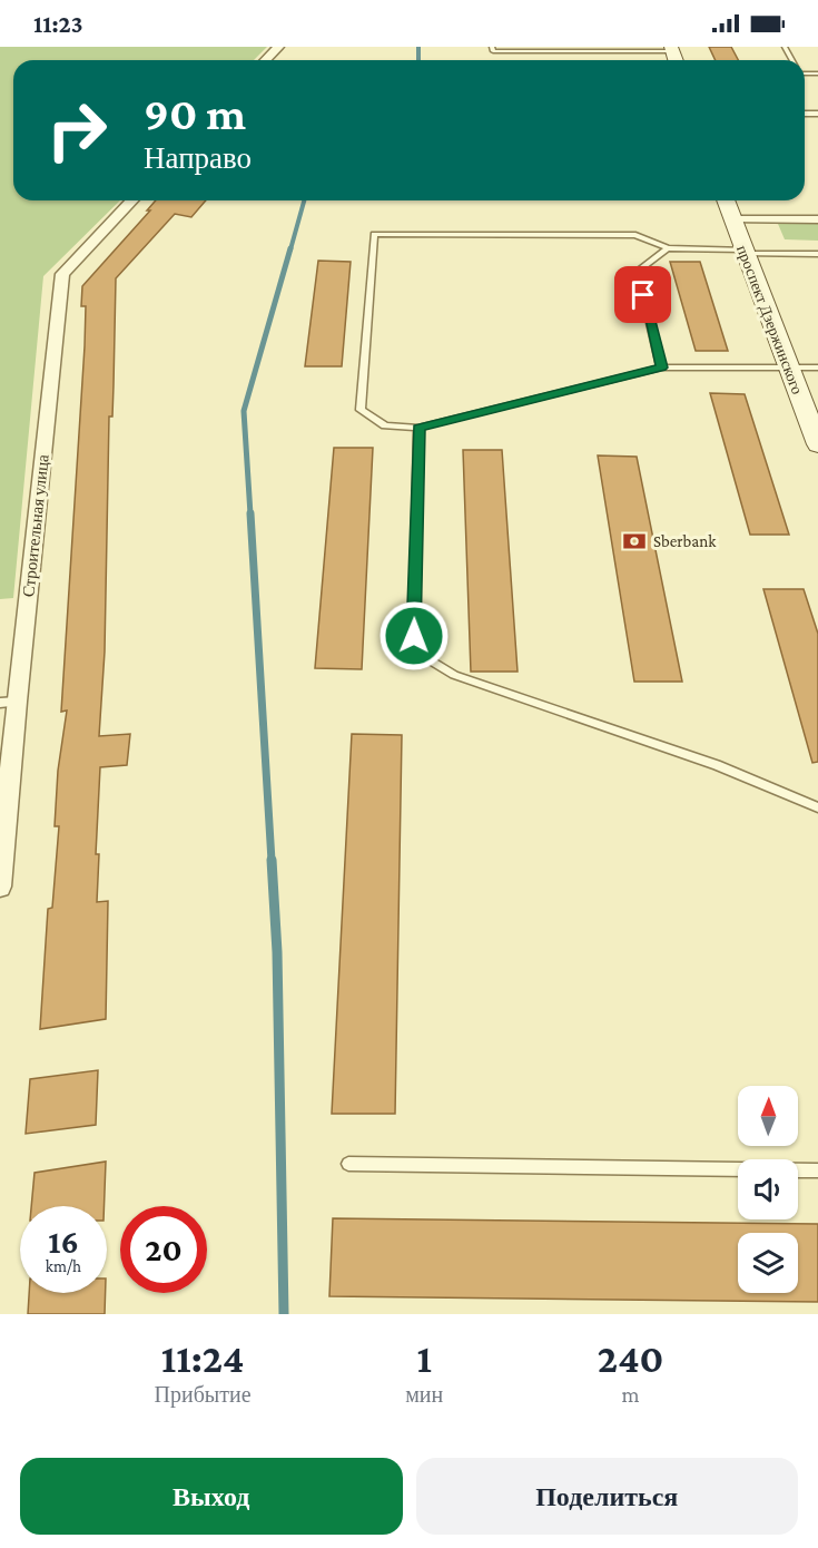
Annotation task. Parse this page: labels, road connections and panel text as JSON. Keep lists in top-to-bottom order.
{
  "streets": {
    "street": ["проспект Дзержинского", "Строительная улица"]
  },
  "places": {
    "bank": ["Sberbank"]
  },
  "north": "top",
  "page": {
    "status": "11:23",
    "turn": ["90 m", "Направо"],
    "speed": "16 km/h",
    "limit": "20",
    "eta": [
      "11:24",
      "Прибытие",
      "1",
      "мин",
      "240",
      "m"
    ],
    "buttons": ["Выход", "Поделиться"]
  }
}
